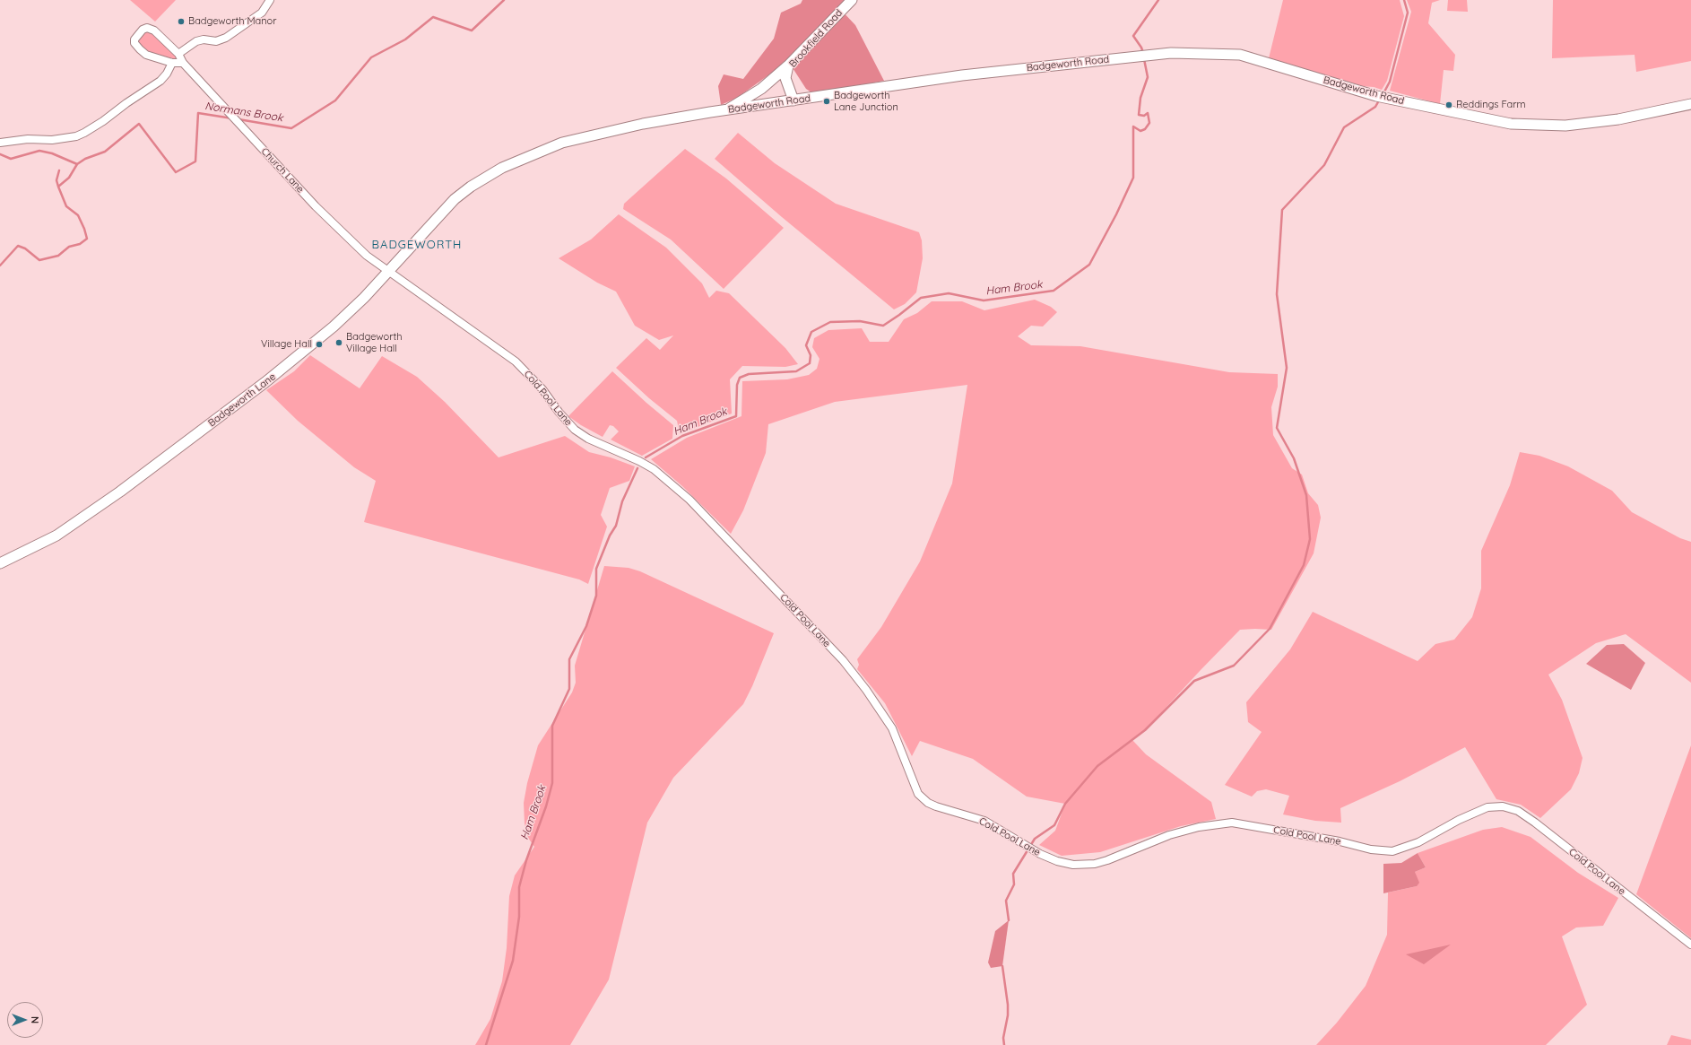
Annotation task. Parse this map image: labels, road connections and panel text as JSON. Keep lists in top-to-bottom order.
{
  "streets": {
    "street": [
      "Brookfield Road",
      "Badgeworth Road",
      "Church Lane",
      "Cold Pool Lane",
      "Badgeworth Lane"
    ]
  },
  "crossings": [
    ["Brookfield Road", "Badgeworth Road"],
    ["Badgeworth Road", "Badgeworth Lane"],
    ["Church Lane", "Cold Pool Lane"],
    ["Church Lane", "Badgeworth Lane"],
    ["Cold Pool Lane", "Badgeworth Lane"]
  ],
  "districts": ["BADGEWORTH"],
  "water": ["Normans Brook", "Ham Brook"],
  "places": [
    "Badgeworth Manor",
    "Badgeworth Lane Junction",
    "Reddings Farm",
    "Badgeworth Village Hall",
    "Village Hall"
  ],
  "north": "right"
}
